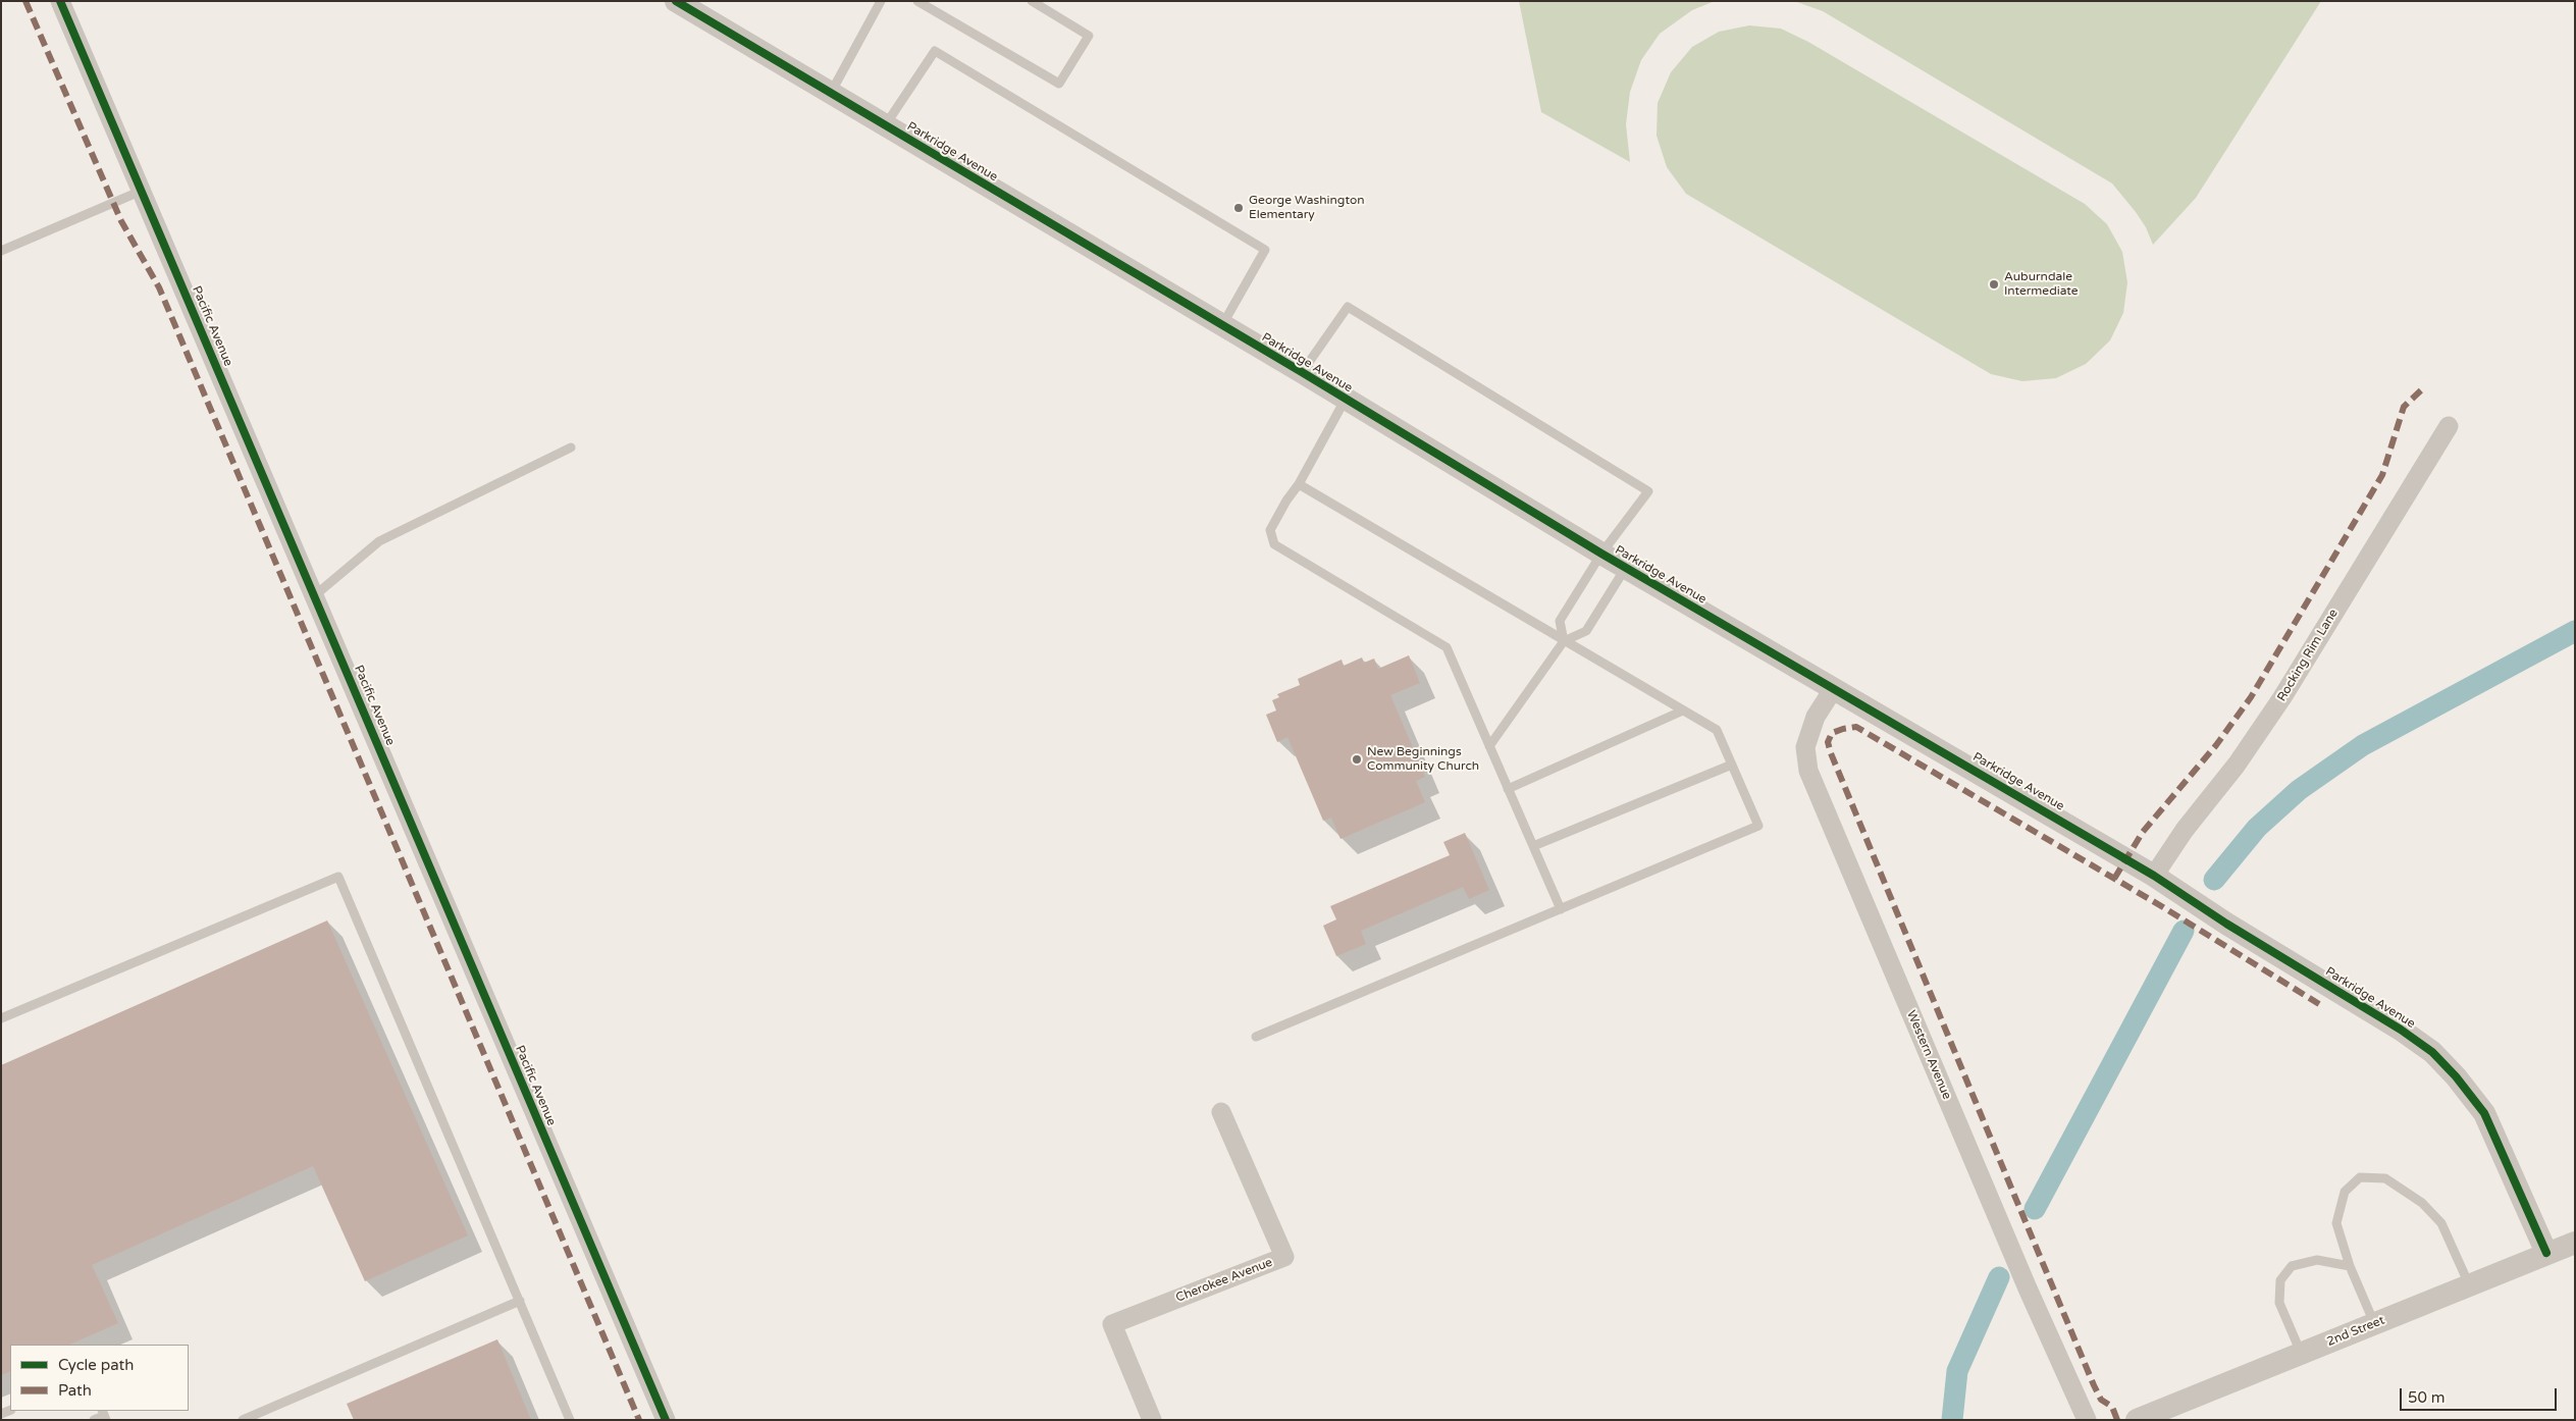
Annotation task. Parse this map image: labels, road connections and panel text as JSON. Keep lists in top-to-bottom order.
{
  "streets": {
    "street": [
      "Parkridge Avenue",
      "Pacific Avenue",
      "Rocking Rim Lane",
      "Western Avenue",
      "Cherokee Avenue",
      "2nd Street"
    ]
  },
  "crossings": [
    ["Parkridge Avenue", "Rocking Rim Lane"],
    ["Parkridge Avenue", "Western Avenue"],
    ["Parkridge Avenue", "2nd Street"]
  ],
  "places": ["George Washington Elementary", "Auburndale Intermediate", "New Beginnings Community Church"],
  "legend": ["Cycle path", "Path"],
  "scale_bar": "50 m"
}
